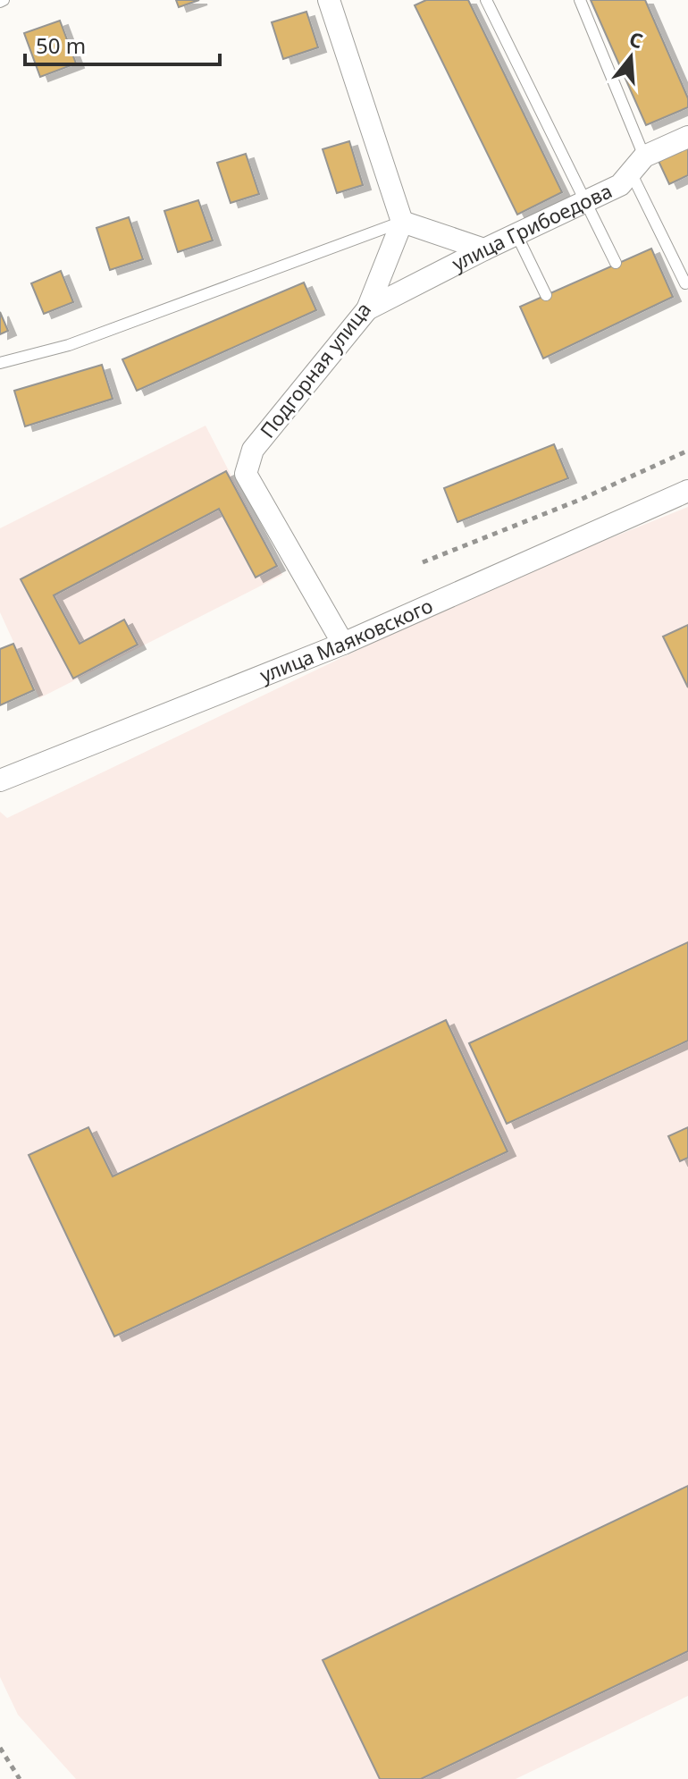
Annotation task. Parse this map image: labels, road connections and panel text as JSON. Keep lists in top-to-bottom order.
{
  "streets": {
    "street": ["улица Грибоедова", "Подгорная улица", "улица Маяковского"]
  },
  "crossings": [
    ["улица Грибоедова", "Подгорная улица"],
    ["Подгорная улица", "улица Маяковского"]
  ],
  "scale_bar": "50 m",
  "north": "top"
}
